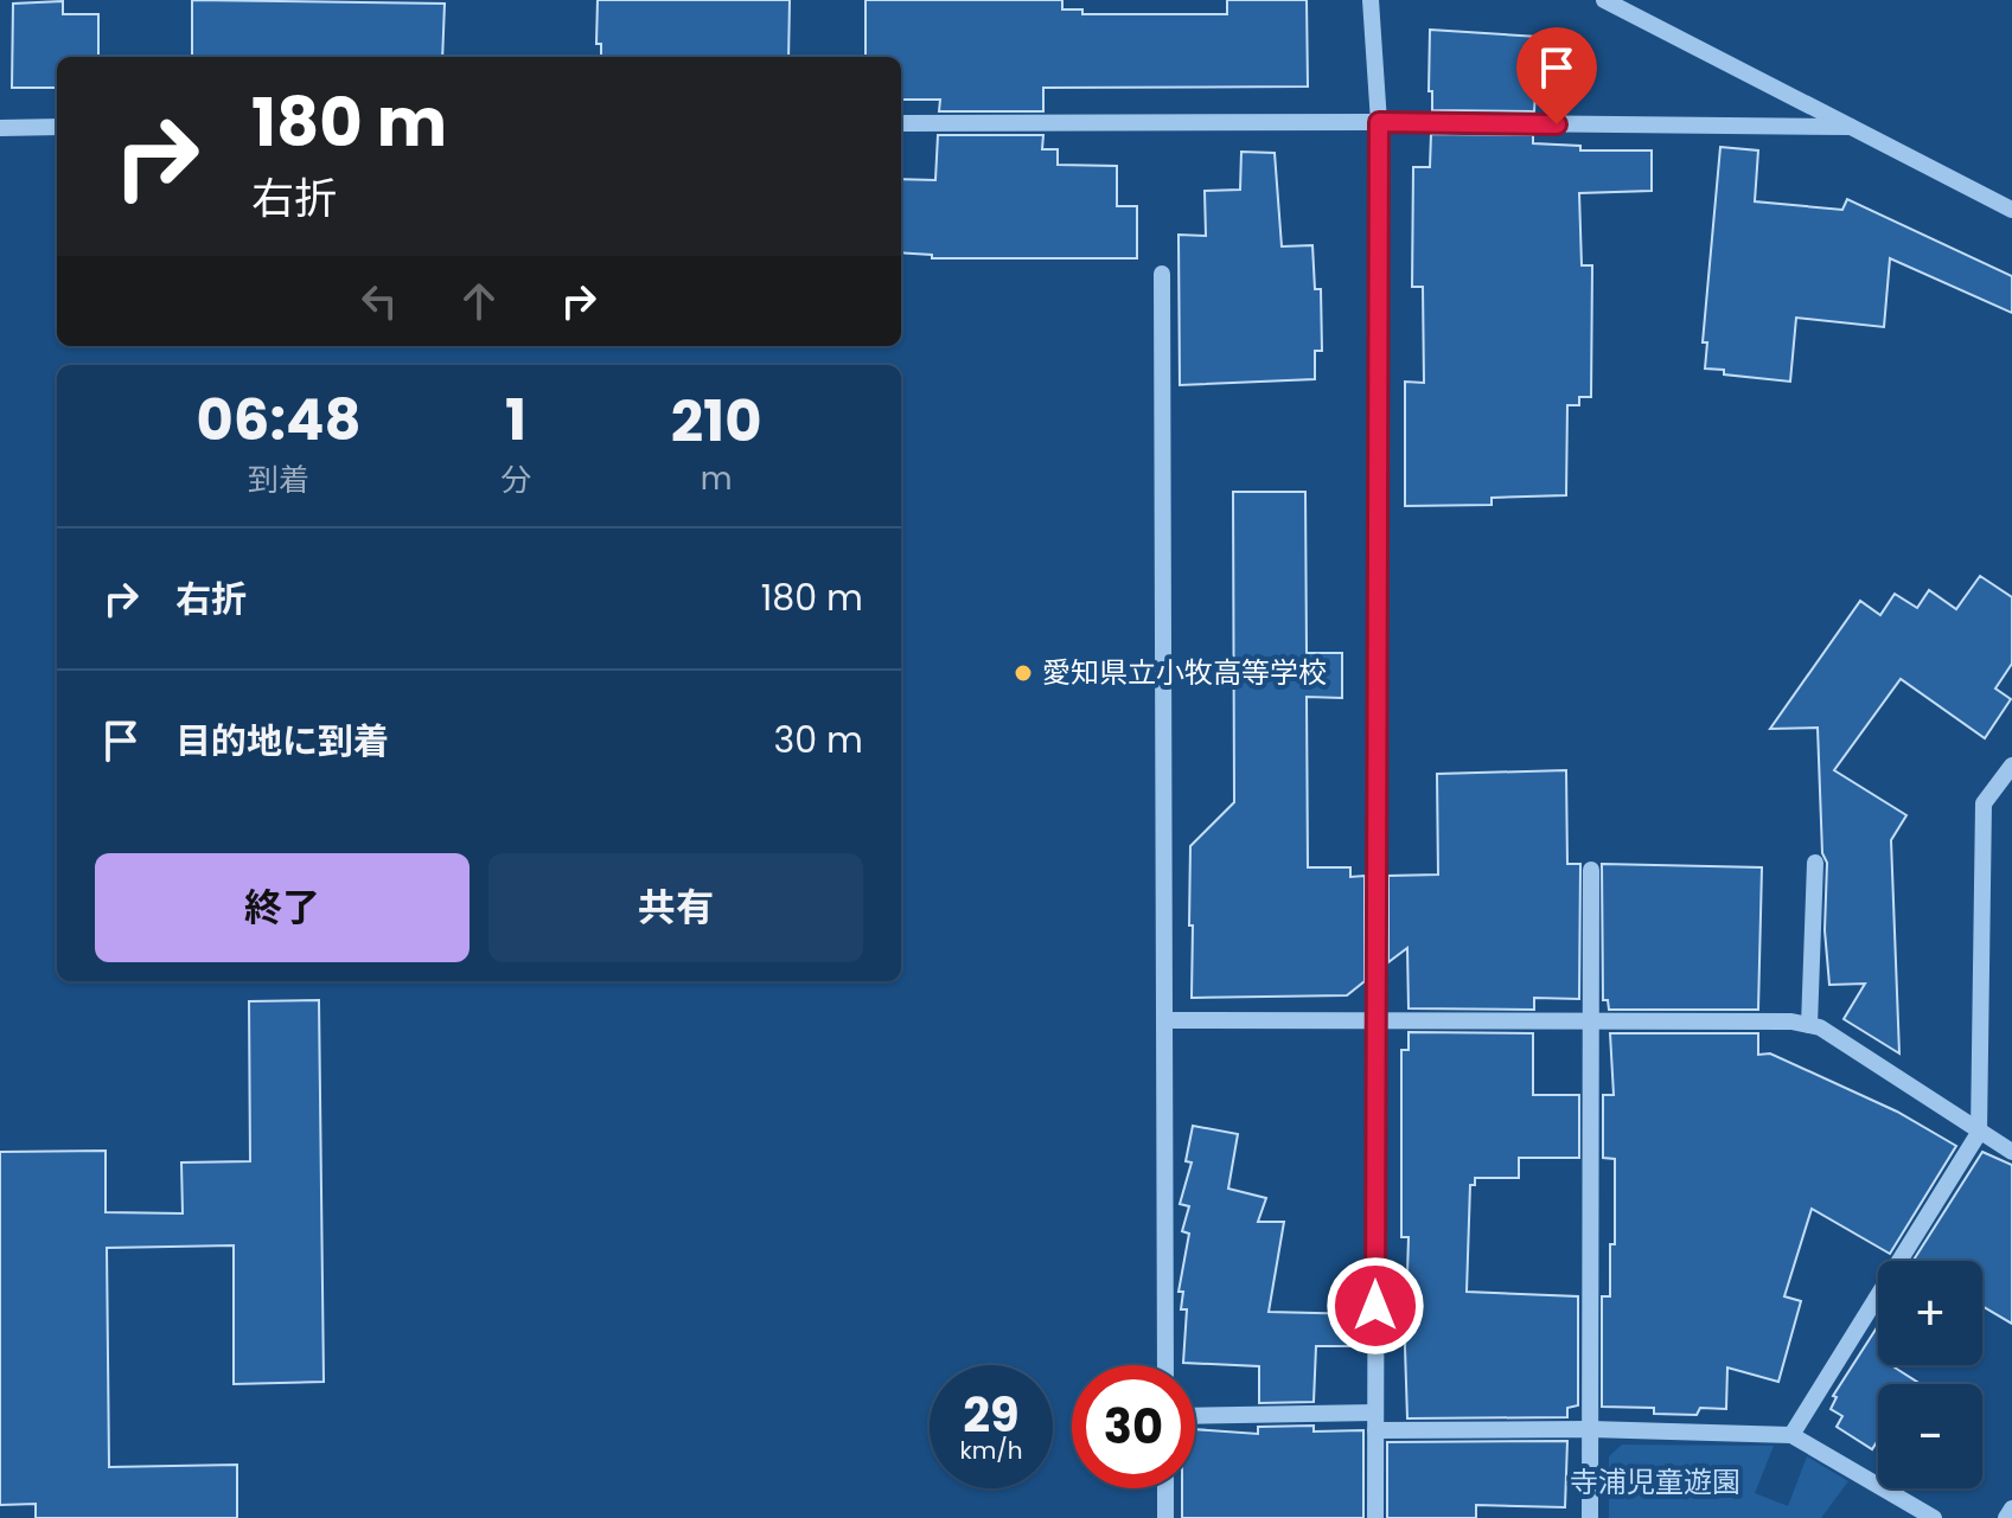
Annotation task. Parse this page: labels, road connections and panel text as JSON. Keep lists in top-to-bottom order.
{
  "parks": ["寺浦児童遊園"],
  "places": ["愛知県立小牧高等学校"],
  "page": {
    "turn": ["180 m", "右折"],
    "eta": [
      "06:48",
      "到着",
      "1",
      "分",
      "210",
      "m"
    ],
    "list": [
      {
        "name": "右折",
        "value": "180 m"
      },
      {
        "name": "目的地に到着",
        "value": "30 m"
      }
    ],
    "buttons": ["終了", "共有"],
    "map_buttons": ["+", "−"],
    "speed": "29 km/h",
    "limit": "30"
  }
}
